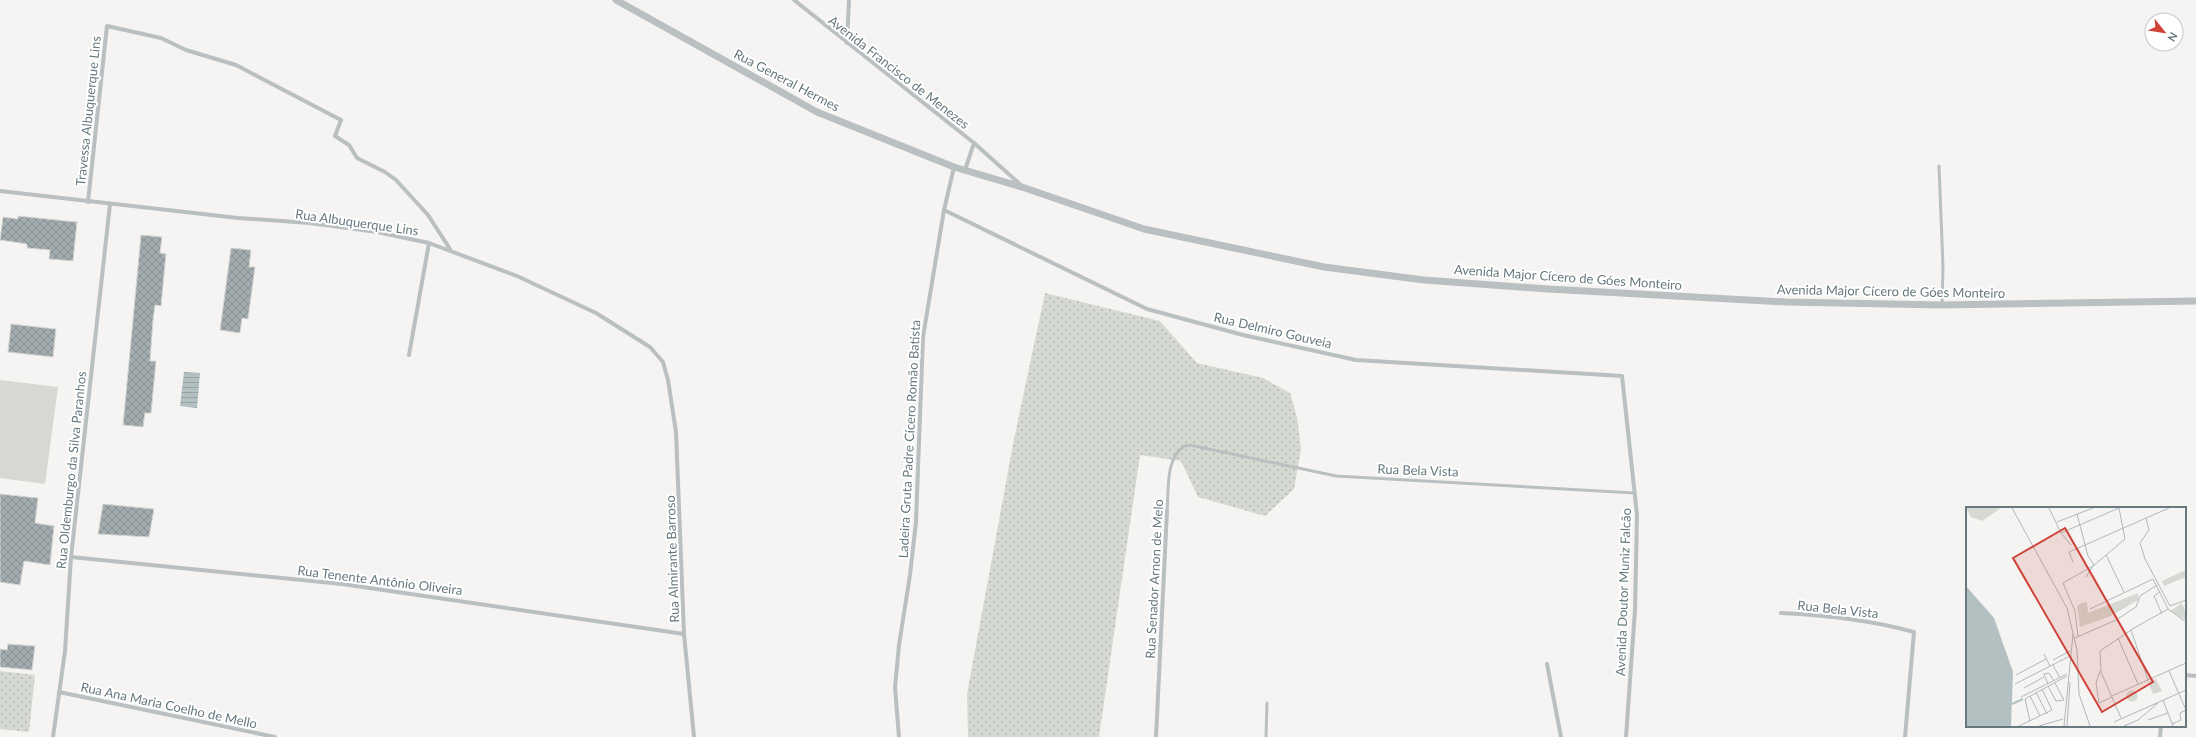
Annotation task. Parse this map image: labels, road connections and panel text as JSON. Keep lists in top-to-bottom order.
{
  "streets": {
    "street": [
      "Avenida Francisco de Menezes",
      "Rua General Hermes",
      "Travessa Albuquerque Lins",
      "Rua Albuquerque Lins",
      "Avenida Major Cícero de Góes Monteiro",
      "Rua Delmiro Gouveia",
      "Ladeira Gruta Padre Cícero Romão Batista",
      "Rua Oldemburgo da Silva Paranhos",
      "Rua Bela Vista",
      "Rua Almirante Barroso",
      "Rua Senador Arnon de Melo",
      "Rua Tenente Antônio Oliveira",
      "Avenida Doutor Muniz Falcão",
      "Rua Ana Maria Coelho de Mello"
    ]
  },
  "crossings": [
    ["Avenida Francisco de Menezes", "Avenida Major Cícero de Góes Monteiro"],
    ["Rua General Hermes", "Avenida Major Cícero de Góes Monteiro"],
    ["Rua General Hermes", "Ladeira Gruta Padre Cícero Romão Batista"],
    ["Travessa Albuquerque Lins", "Rua Albuquerque Lins"],
    ["Rua Albuquerque Lins", "Rua Oldemburgo da Silva Paranhos"],
    ["Rua Albuquerque Lins", "Rua Almirante Barroso"],
    ["Avenida Major Cícero de Góes Monteiro", "Ladeira Gruta Padre Cícero Romão Batista"],
    ["Rua Delmiro Gouveia", "Ladeira Gruta Padre Cícero Romão Batista"],
    ["Rua Delmiro Gouveia", "Avenida Doutor Muniz Falcão"],
    ["Rua Oldemburgo da Silva Paranhos", "Rua Tenente Antônio Oliveira"],
    ["Rua Oldemburgo da Silva Paranhos", "Rua Ana Maria Coelho de Mello"],
    ["Rua Bela Vista", "Rua Senador Arnon de Melo"],
    ["Rua Bela Vista", "Avenida Doutor Muniz Falcão"],
    ["Rua Almirante Barroso", "Rua Tenente Antônio Oliveira"]
  ],
  "north": "bottom right"
}
